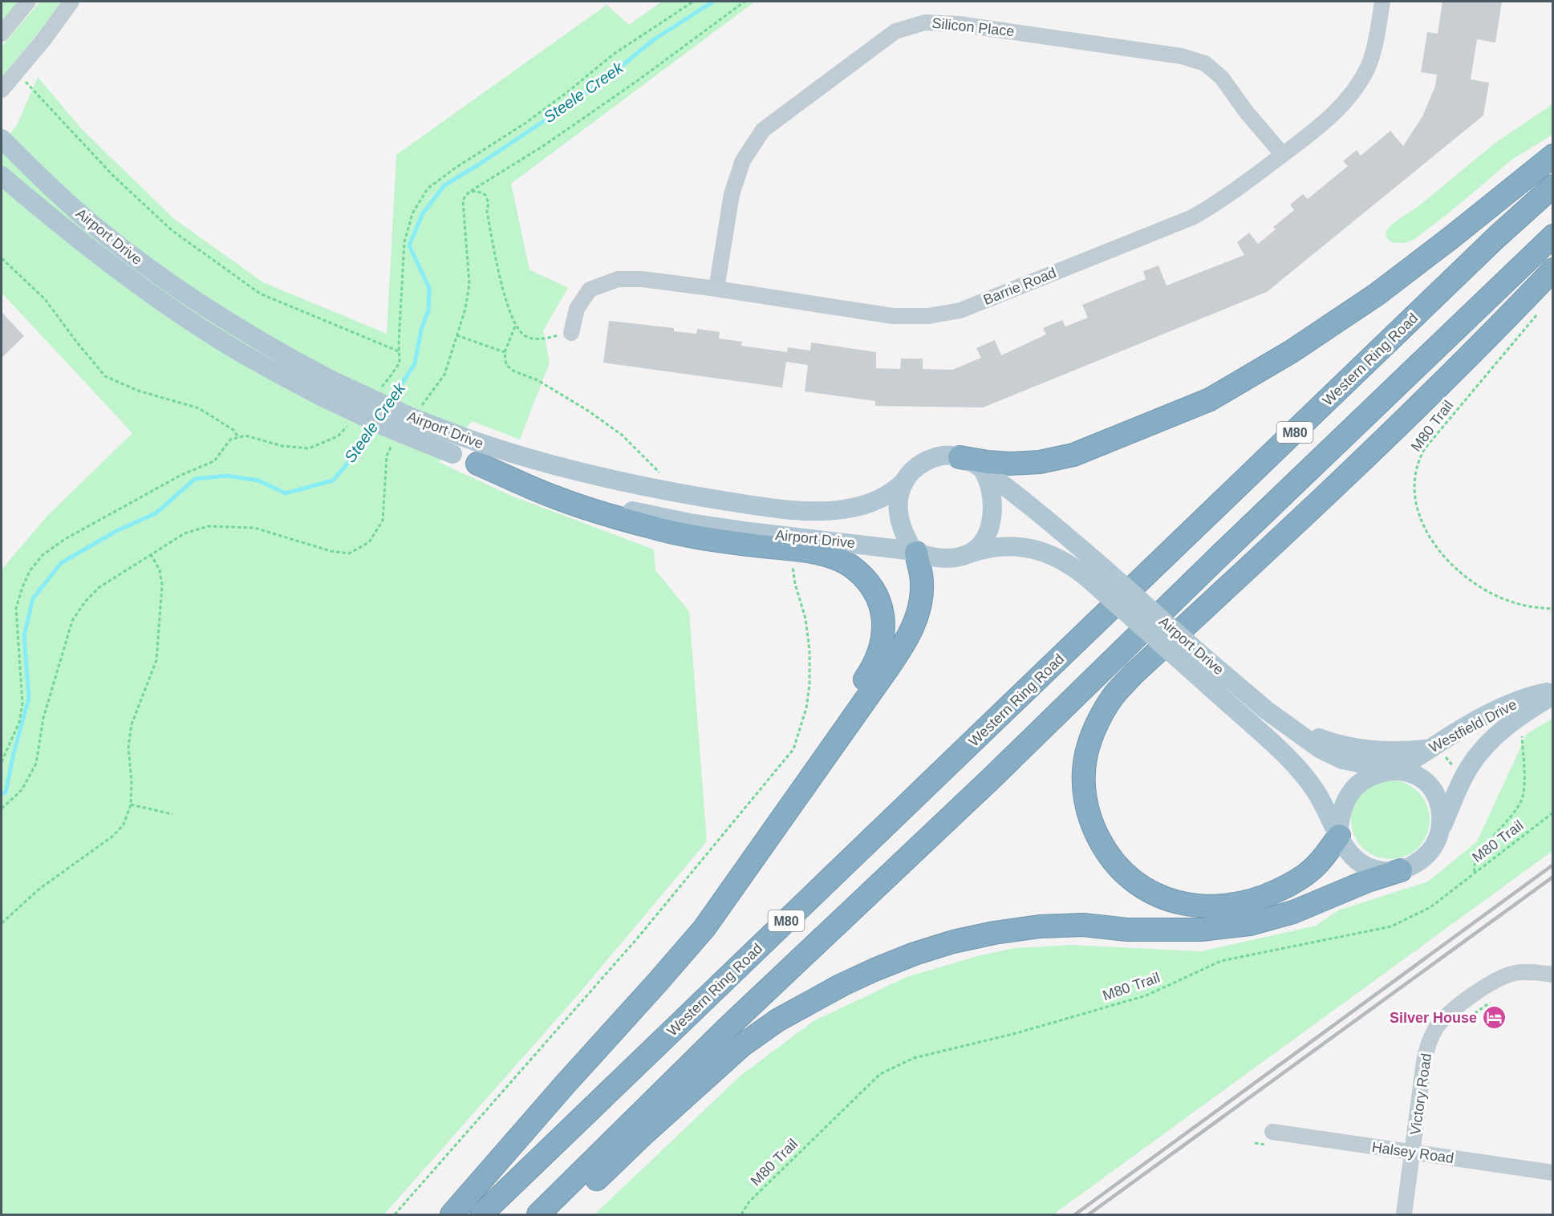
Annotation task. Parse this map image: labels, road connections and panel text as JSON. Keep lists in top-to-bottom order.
{
  "streets": {
    "highway": ["Western Ring Road", "M80"],
    "main road": ["Airport Drive", "Westfield Drive"],
    "street": [
      "Silicon Place",
      "Barrie Road",
      "Victory Road",
      "Halsey Road"
    ],
    "path": ["M80 Trail"]
  },
  "crossings": [
    ["Silicon Place", "Barrie Road"],
    ["Airport Drive", "Westfield Drive"],
    ["Victory Road", "Halsey Road"]
  ],
  "water": ["Steele Creek"],
  "places": {
    "hotel": ["Silver House"]
  }
}
